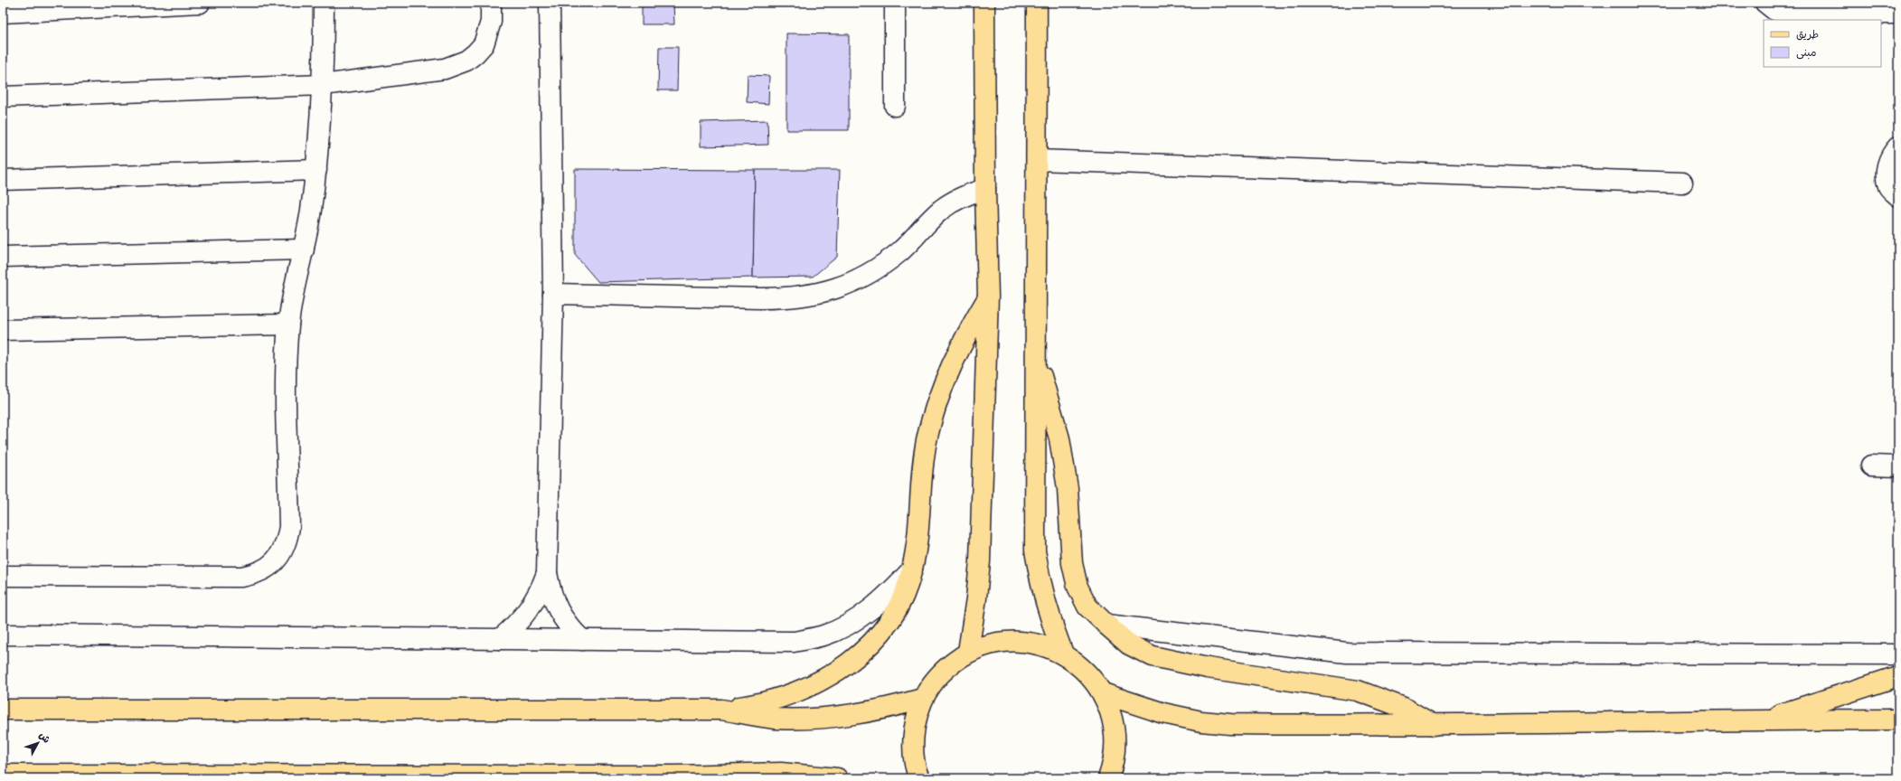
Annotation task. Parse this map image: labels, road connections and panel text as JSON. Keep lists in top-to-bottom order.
{
  "legend": ["طريق", "مبنى"],
  "north": "top right"
}
